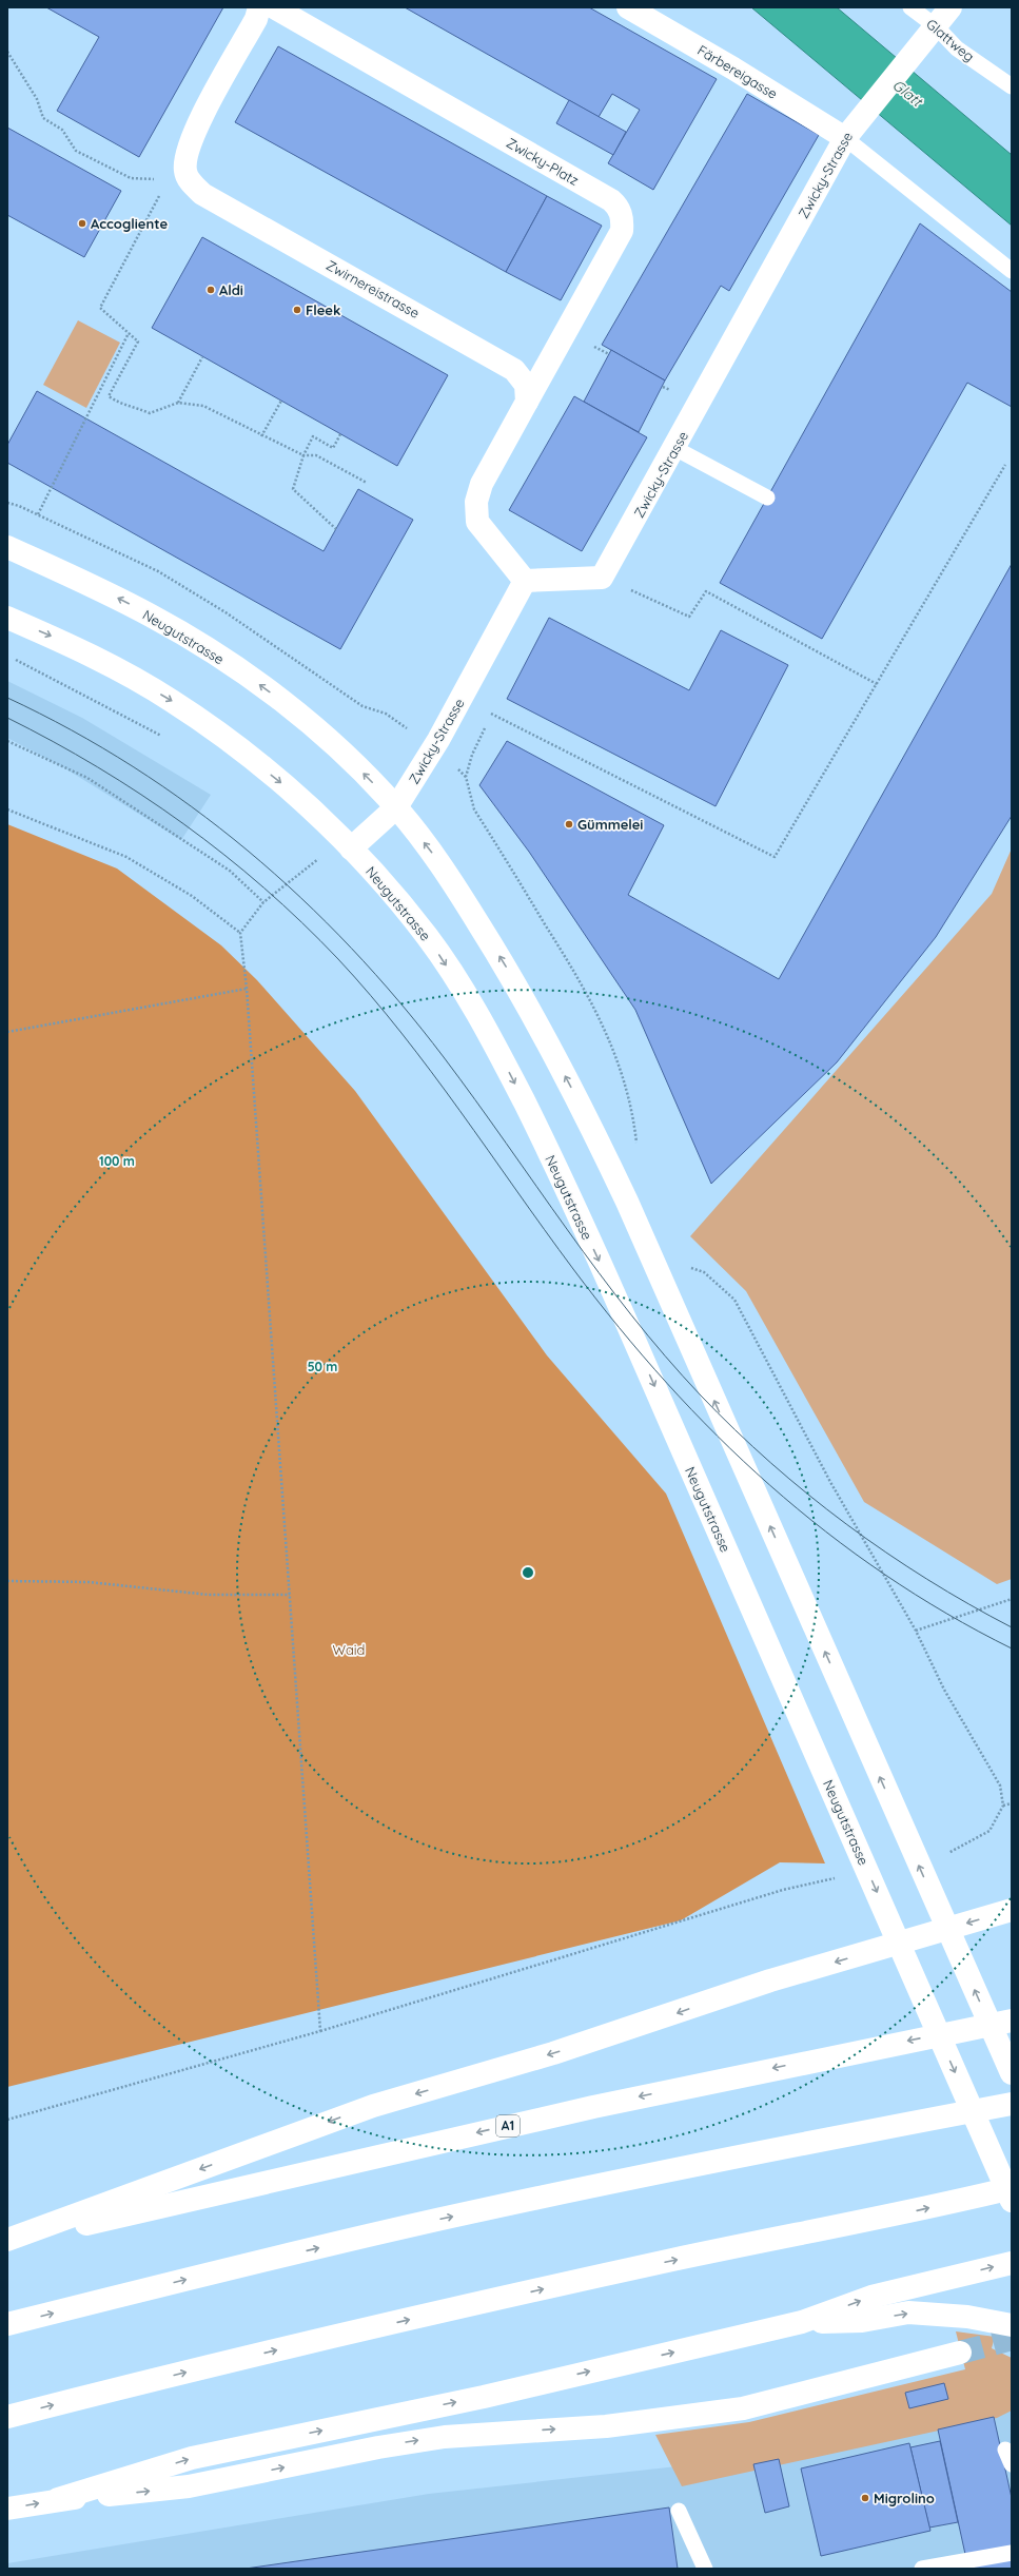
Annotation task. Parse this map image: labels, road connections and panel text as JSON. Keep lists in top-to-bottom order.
{
  "streets": {
    "main road": [
      "Färbereigasse",
      "Zwicky-Platz",
      "Zwicky-Strasse",
      "Zwirnereistrasse",
      "Neugutstrasse",
      "A1"
    ],
    "lane": ["Glattweg"]
  },
  "crossings": [
    ["Glattweg", "Zwicky-Strasse"],
    ["Färbereigasse", "Zwicky-Strasse"],
    ["Zwicky-Platz", "Zwirnereistrasse"],
    ["Zwicky-Strasse", "Neugutstrasse"]
  ],
  "water": ["Glatt"],
  "parks": ["Waid"],
  "places": [
    "Accogliente",
    "Aldi",
    "Fleek",
    "Gümmelei",
    "Migrolino"
  ],
  "rings": ["100 m", "50 m"]
}
